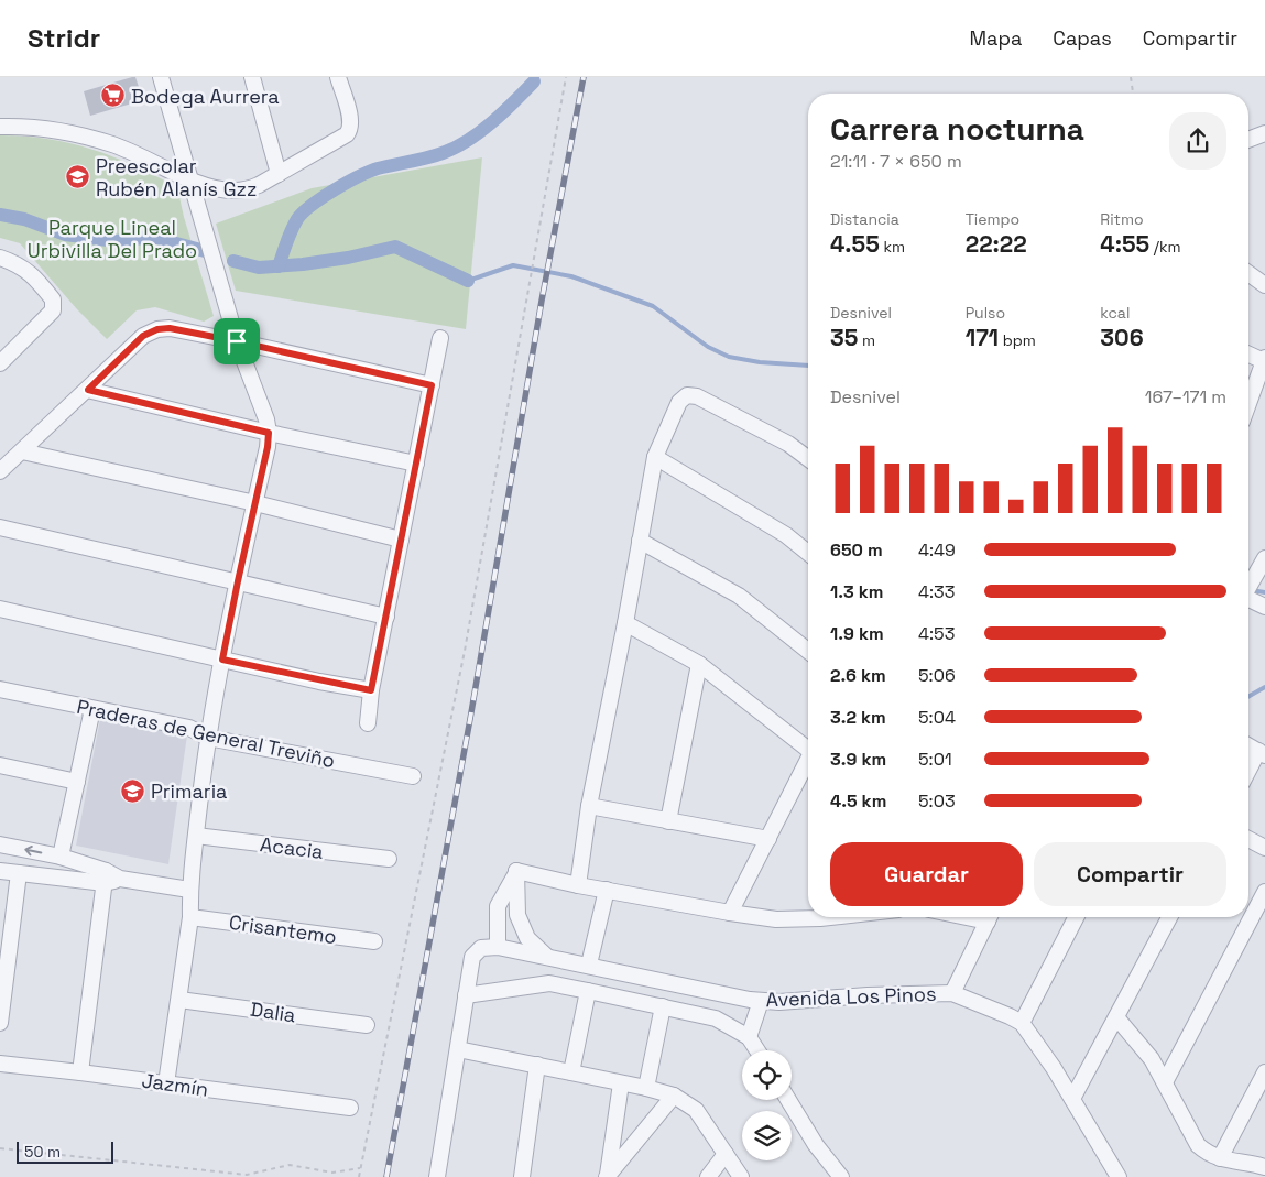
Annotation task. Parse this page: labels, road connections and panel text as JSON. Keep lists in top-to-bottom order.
{
  "streets": {
    "street": [
      "Praderas de General Treviño",
      "Acacia",
      "Crisantemo",
      "Avenida Los Pinos",
      "Dalia",
      "Jazmín"
    ]
  },
  "parks": ["Parque Lineal Urbivilla Del Prado"],
  "places": {
    "supermarket": ["Bodega Aurrera"],
    "school or university": ["Preescolar Rubén Alanís Gzz", "Primaria"]
  },
  "scale_bar": "50 m",
  "page": {
    "header": "Stridr",
    "nav": ["Mapa", "Capas", "Compartir"],
    "heading": ["Carrera nocturna", "21:11 · 7 × 650 m"],
    "stats": [
      ["Distancia", "4.55 km"],
      ["Tiempo", "22:22"],
      ["Ritmo", "4:55 /km"],
      ["Desnivel", "35 m"],
      ["Pulso", "171 bpm"],
      ["kcal", "306"]
    ],
    "chart": ["Desnivel", "167–171 m"],
    "list": [
      {
        "name": "650 m",
        "note": "4:49"
      },
      {
        "name": "1.3 km",
        "note": "4:33"
      },
      {
        "name": "1.9 km",
        "note": "4:53"
      },
      {
        "name": "2.6 km",
        "note": "5:06"
      },
      {
        "name": "3.2 km",
        "note": "5:04"
      },
      {
        "name": "3.9 km",
        "note": "5:01"
      },
      {
        "name": "4.5 km",
        "note": "5:03"
      }
    ],
    "buttons": ["Guardar", "Compartir"],
    "scale": "50 m"
  }
}
